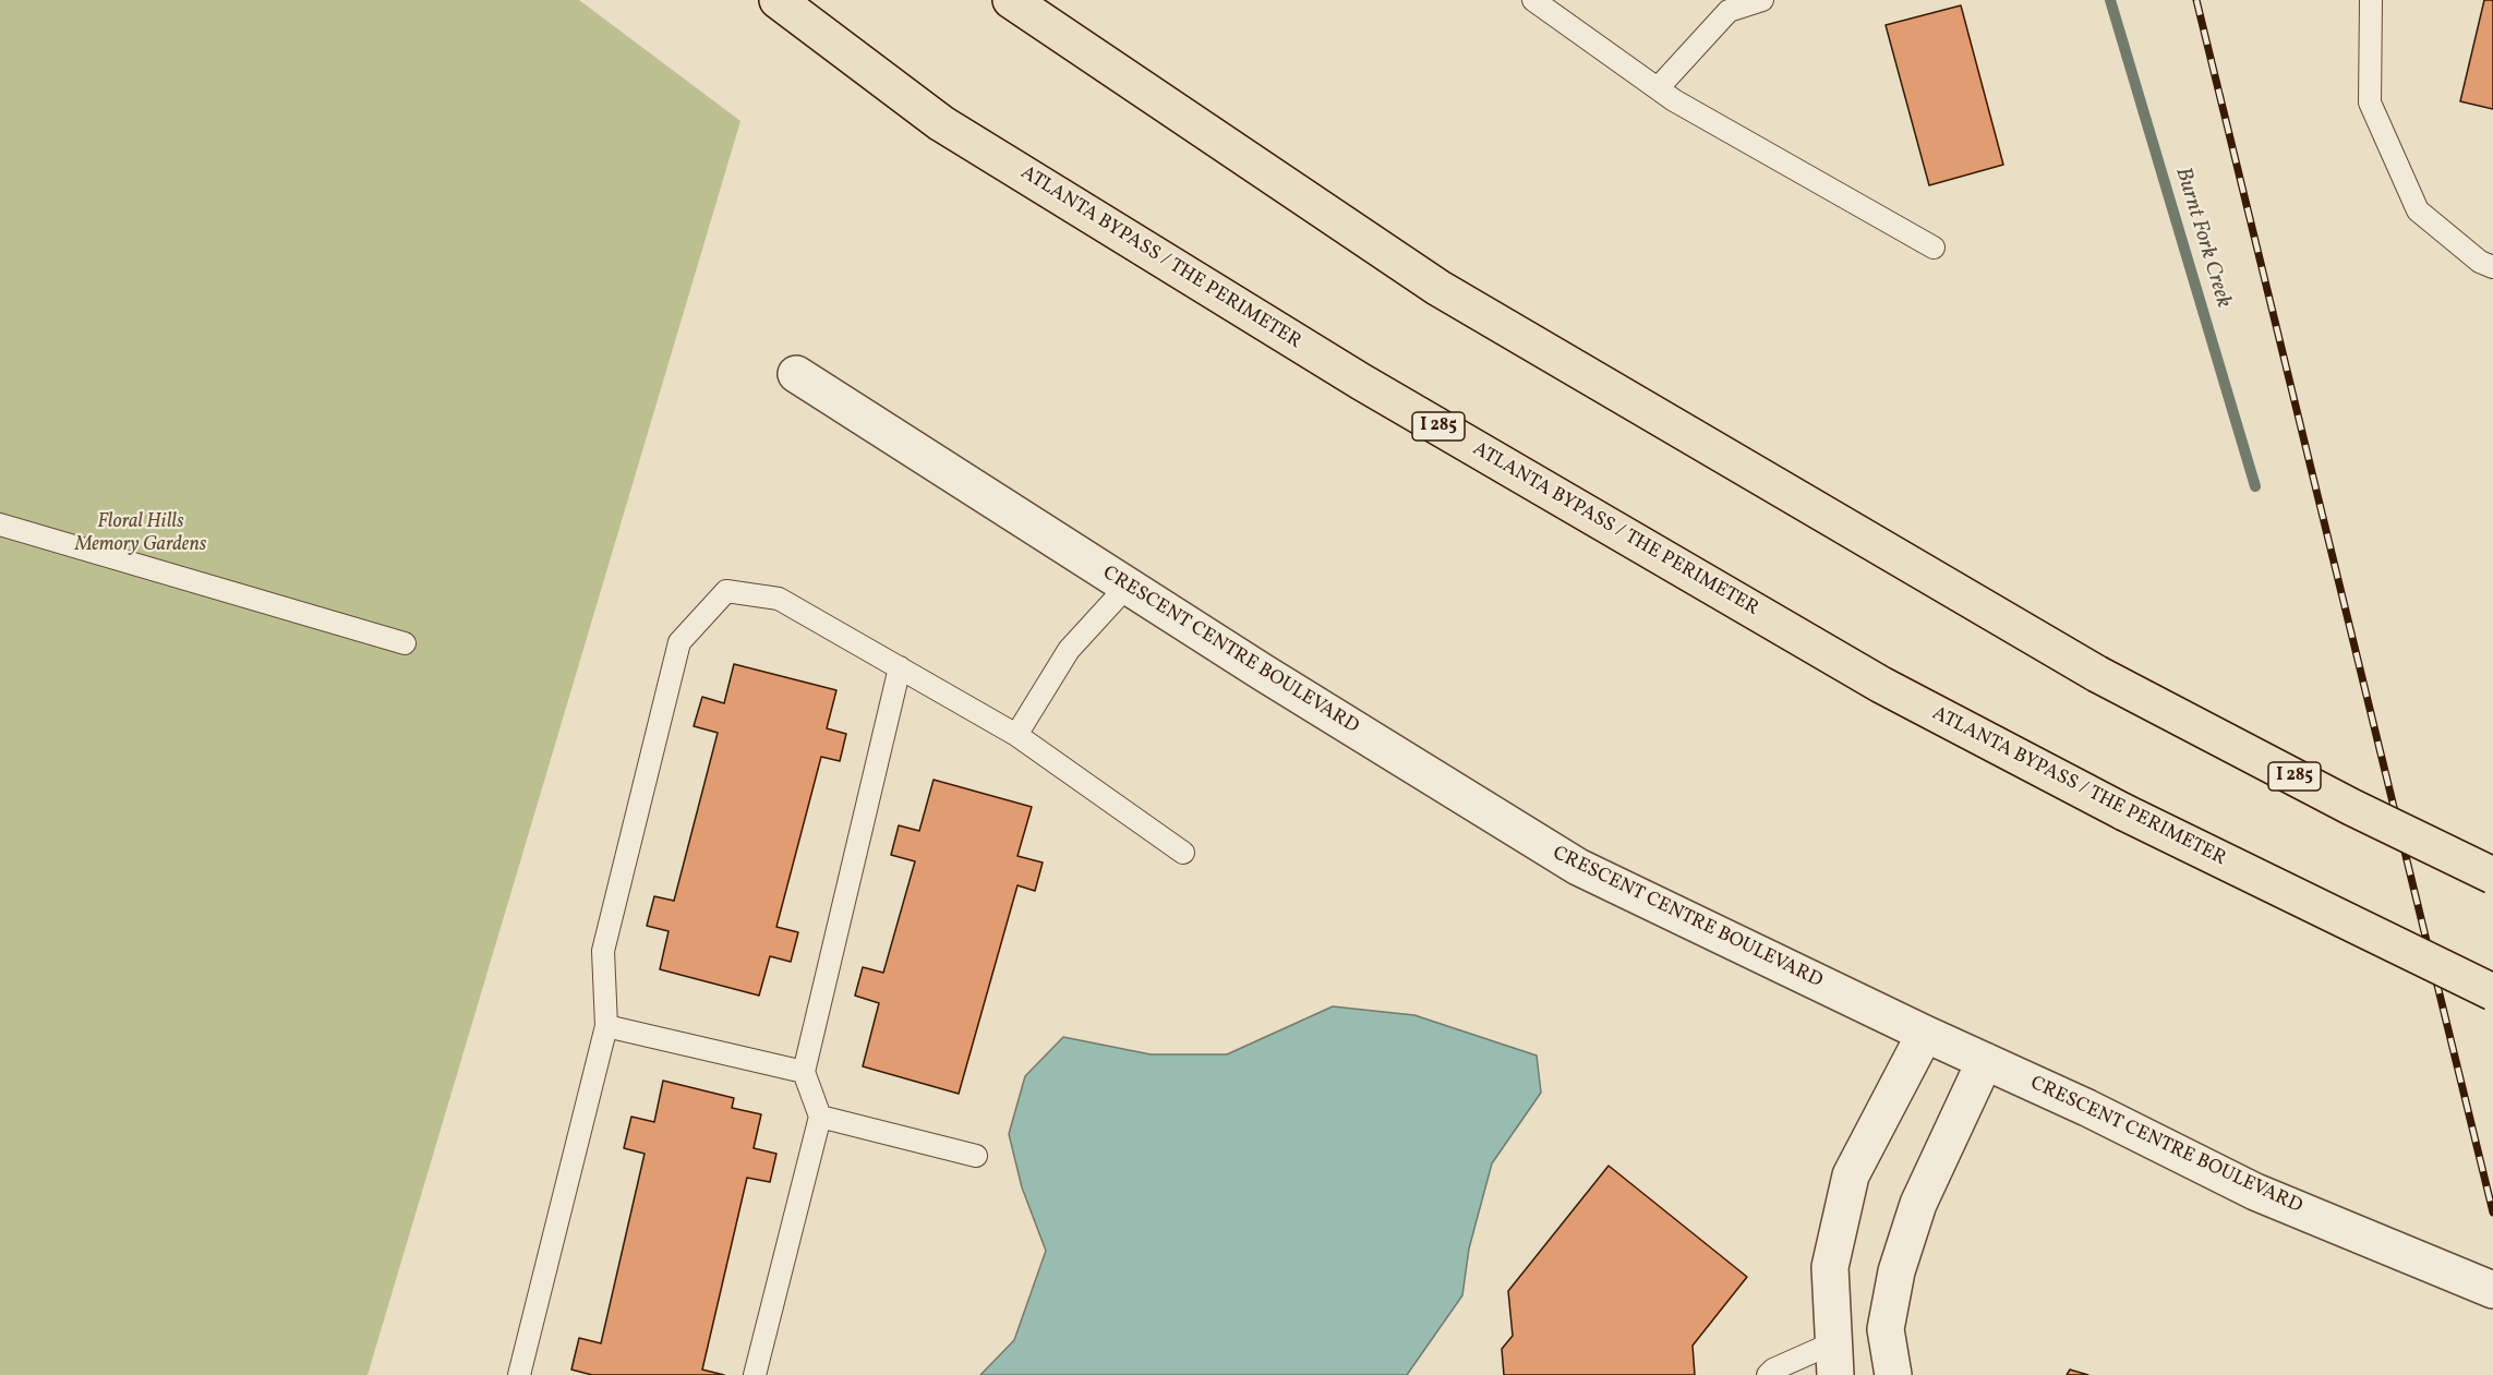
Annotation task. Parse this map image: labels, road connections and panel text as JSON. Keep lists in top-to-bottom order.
{
  "streets": {
    "highway": ["ATLANTA BYPASS / THE PERIMETER", "I 285"],
    "street": ["CRESCENT CENTRE BOULEVARD"]
  },
  "water": ["Burnt Fork Creek"],
  "parks": ["Floral Hills Memory Gardens"]
}
